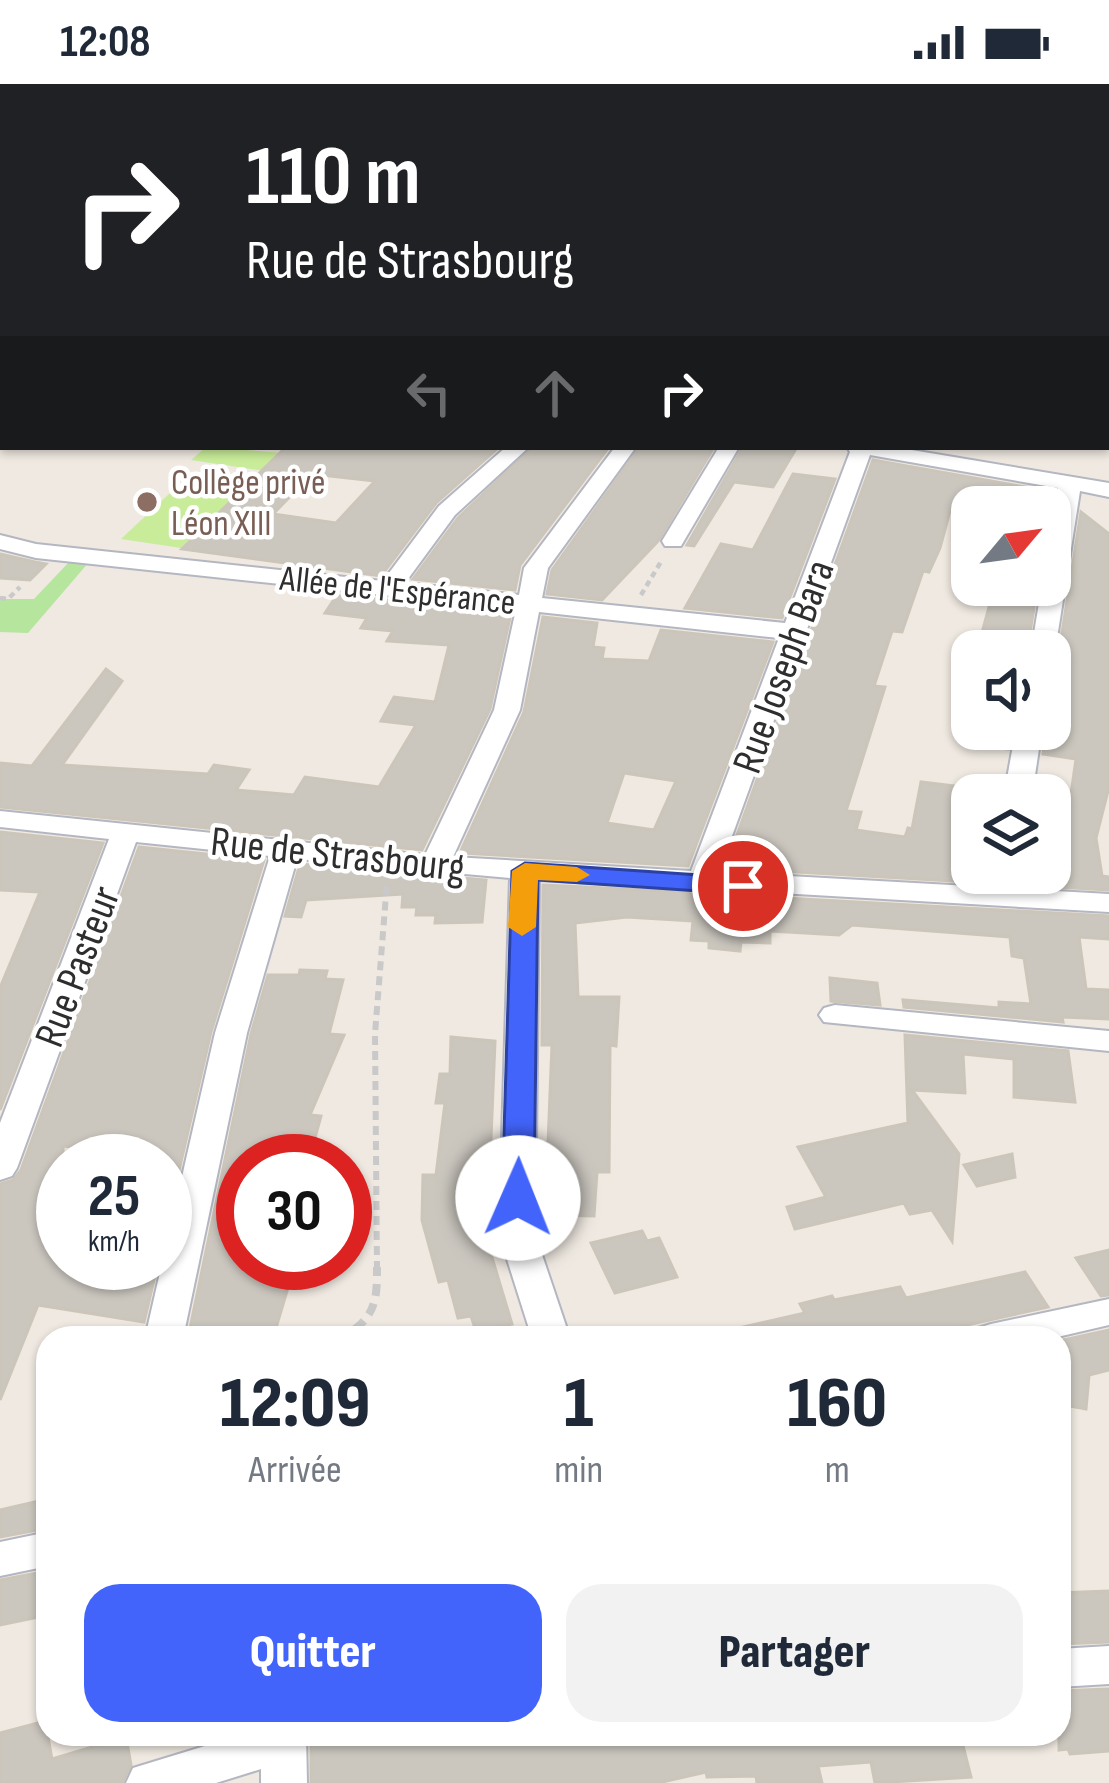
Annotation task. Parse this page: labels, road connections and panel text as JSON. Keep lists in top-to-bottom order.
{
  "streets": {
    "street": [
      "Allée de l'Espérance",
      "Rue Joseph Bara",
      "Rue de Strasbourg",
      "Rue Pasteur"
    ]
  },
  "crossings": [
    ["Allée de l'Espérance", "Rue Joseph Bara"],
    ["Rue Joseph Bara", "Rue de Strasbourg"],
    ["Rue de Strasbourg", "Rue Pasteur"]
  ],
  "places": ["Collège privé Léon XIII"],
  "north": "top right",
  "page": {
    "status": "12:08",
    "turn": ["110 m", "Rue de Strasbourg"],
    "speed": "25 km/h",
    "limit": "30",
    "eta": [
      "12:09",
      "Arrivée",
      "1",
      "min",
      "160",
      "m"
    ],
    "buttons": ["Quitter", "Partager"]
  }
}
